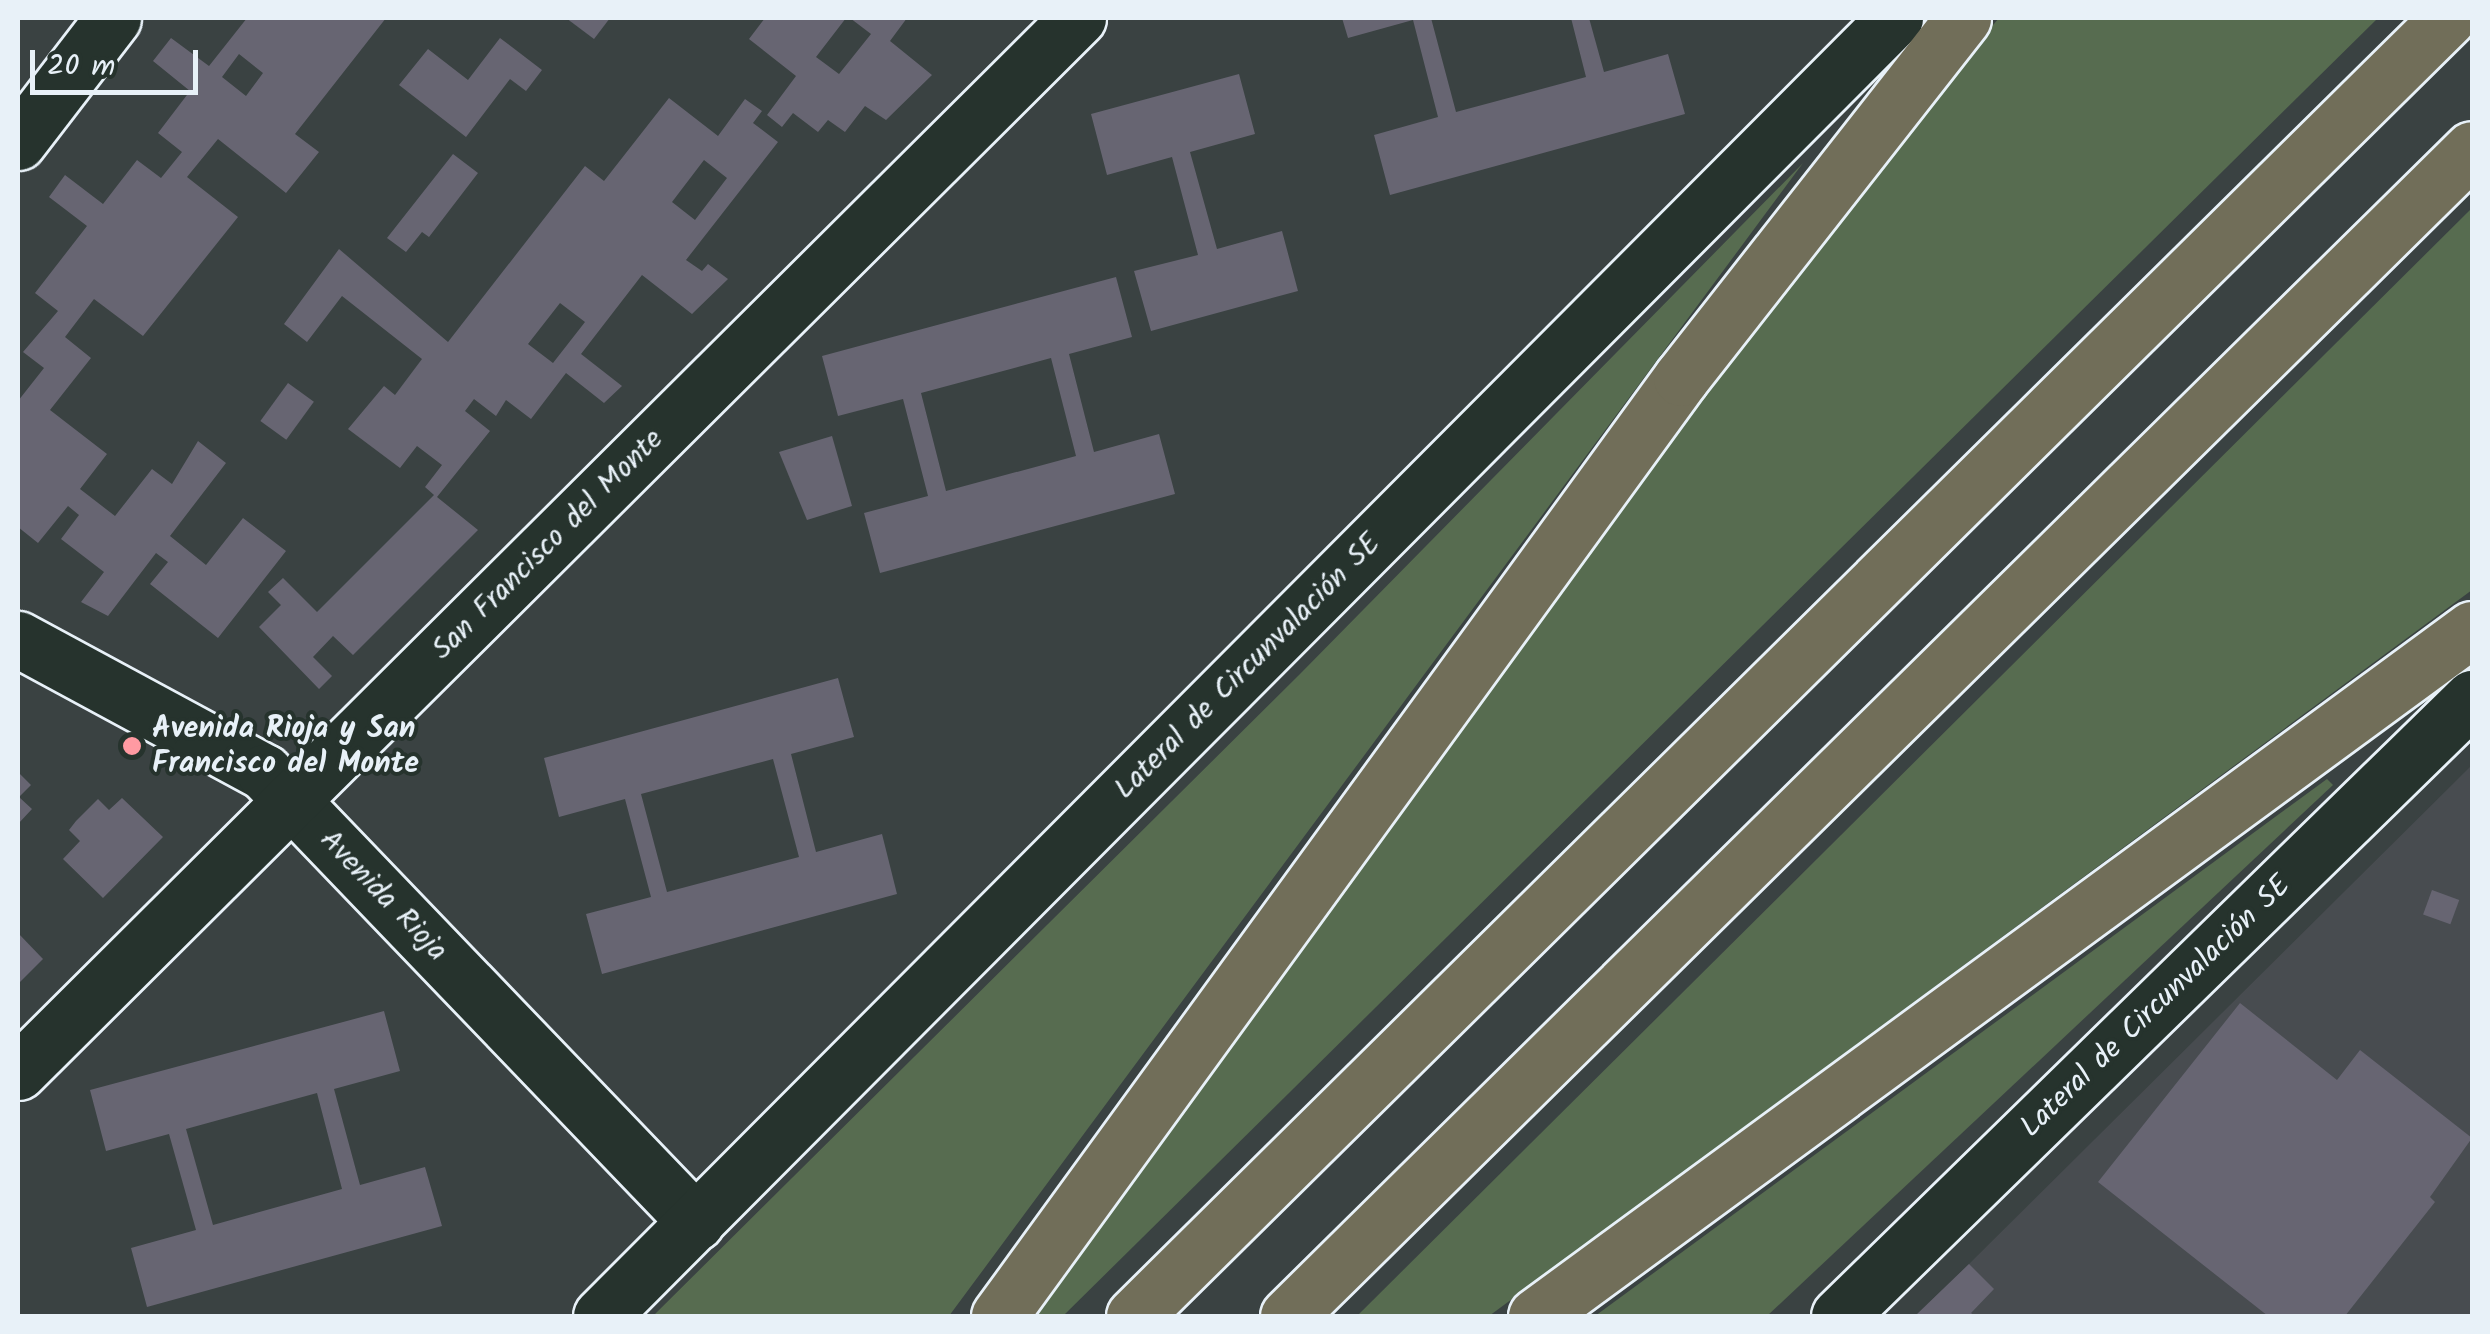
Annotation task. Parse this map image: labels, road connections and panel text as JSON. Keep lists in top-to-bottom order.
{
  "streets": {
    "street": ["San Francisco del Monte", "Lateral de Circunvalación SE", "Avenida Rioja"]
  },
  "crossings": [
    ["San Francisco del Monte", "Avenida Rioja"],
    ["Lateral de Circunvalación SE", "Avenida Rioja"]
  ],
  "places": ["Avenida Rioja y San Francisco del Monte"],
  "scale_bar": "20 m"
}
